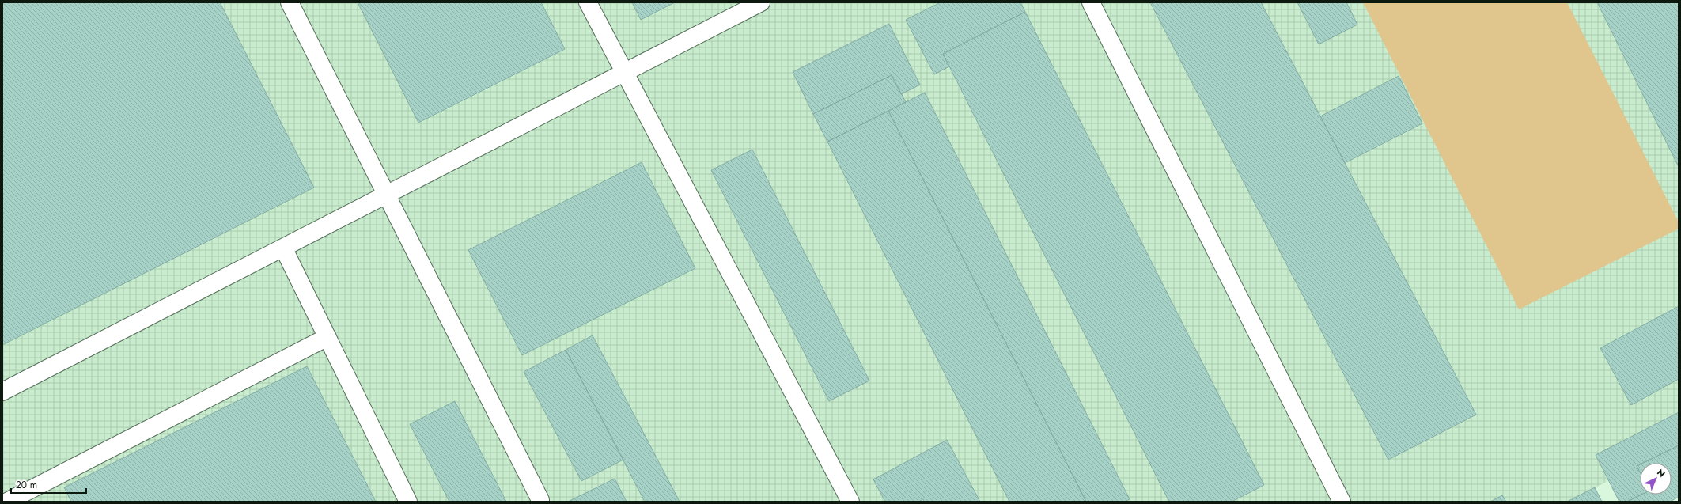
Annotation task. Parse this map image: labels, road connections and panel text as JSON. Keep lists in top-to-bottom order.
{
  "scale_bar": "20 m",
  "north": "top right"
}
